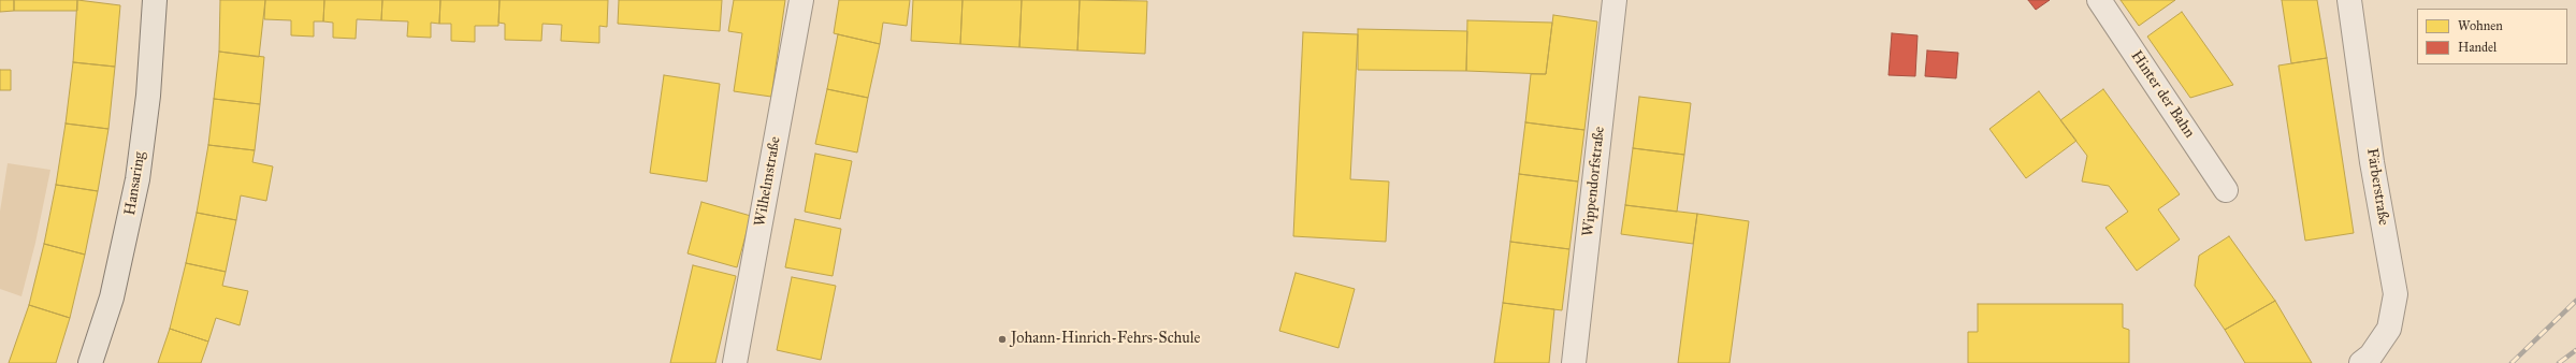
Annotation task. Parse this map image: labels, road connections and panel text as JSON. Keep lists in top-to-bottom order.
{
  "streets": {
    "main road": ["Hansaring"],
    "street": [
      "Hinter der Bahn",
      "Wilhelmstraße",
      "Wippendorfstraße",
      "Färberstraße"
    ]
  },
  "places": ["Johann-Hinrich-Fehrs-Schule"],
  "legend": ["Wohnen", "Handel"]
}
